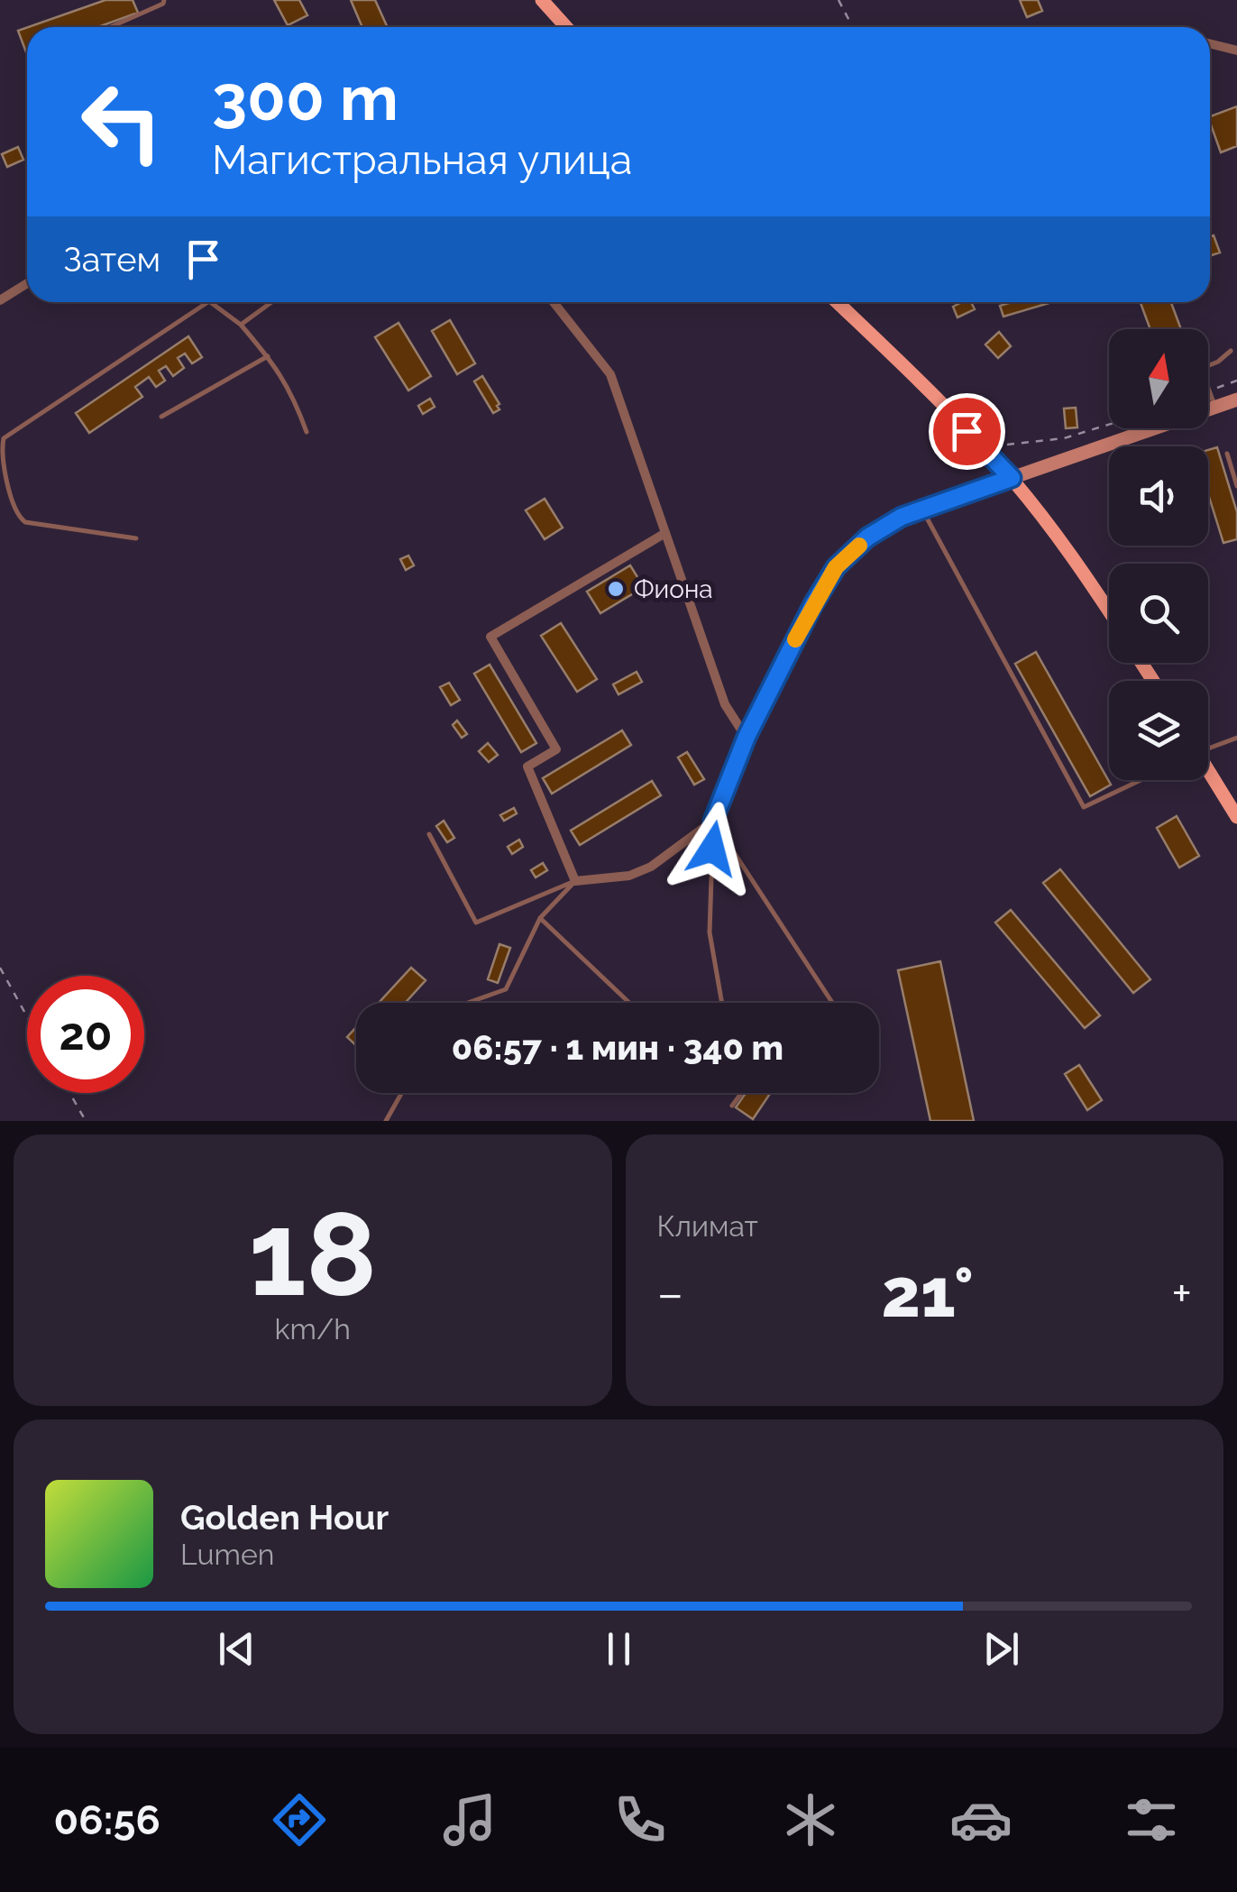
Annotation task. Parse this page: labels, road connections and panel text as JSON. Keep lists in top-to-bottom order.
{
  "places": ["Фиона"],
  "north": "top",
  "page": {
    "turn": ["300 m", "Магистральная улица"],
    "then": "Затем",
    "limit": "20",
    "trip": "06:57 · 1 мин · 340 m",
    "tile": [
      ["18", "km/h"],
      "Климат"
    ],
    "heat": ["−", "21°", "+"],
    "song": ["Golden Hour", "Lumen"],
    "tabs": "06:56"
  }
}
